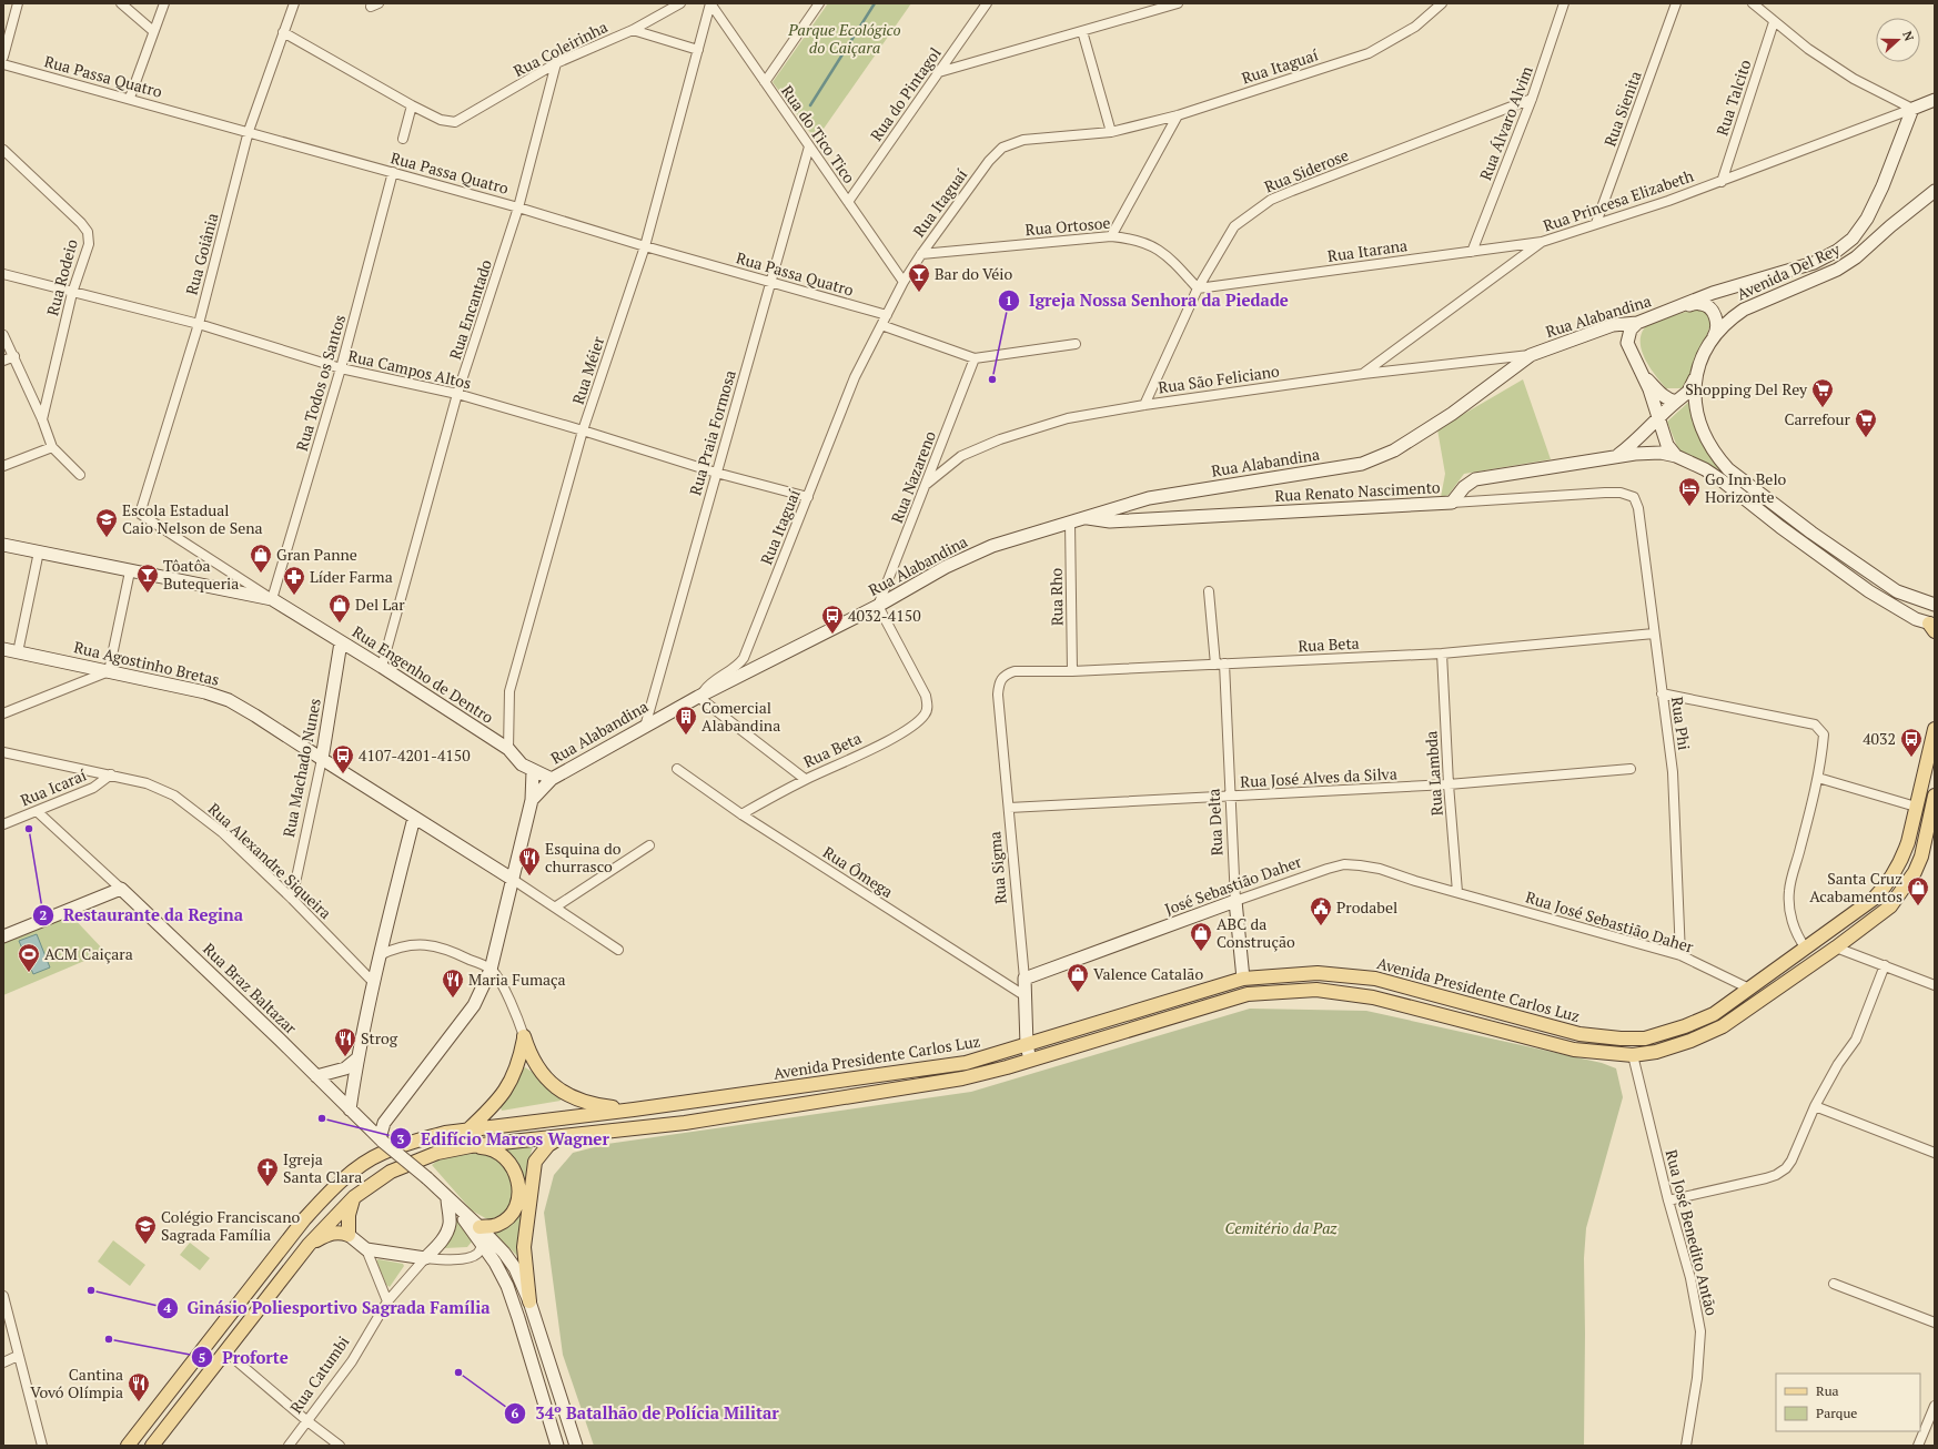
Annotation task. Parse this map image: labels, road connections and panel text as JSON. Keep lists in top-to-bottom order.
{
  "streets": {
    "main road": ["Avenida Presidente Carlos Luz"],
    "street": [
      "Rua Coleirinha",
      "Rua Itaguaí",
      "Rua Passa Quatro",
      "Rua do Pintagol",
      "Rua Talcito",
      "Rua Sienita",
      "Rua Álvaro Alvim",
      "Rua do Tico Tico",
      "Rua Siderose",
      "Rua Princesa Elizabeth",
      "Rua Ortosoe",
      "Rua Itarana",
      "Rua Goiânia",
      "Avenida Del Rey",
      "Rua Rodeio",
      "Rua Encantado",
      "Rua Alabandina",
      "Rua Campos Altos",
      "Rua Méier",
      "Rua São Feliciano",
      "Rua Todos os Santos",
      "Rua Praia Formosa",
      "Rua Nazareno",
      "Rua Renato Nascimento",
      "Rua Rho",
      "Rua Beta",
      "Rua Agostinho Bretas",
      "Rua Engenho de Dentro",
      "Rua Phi",
      "Rua Machado Nunes",
      "Rua Lambda",
      "Rua José Alves da Silva",
      "Rua Icaraí",
      "Rua Delta",
      "Rua Alexandre Siqueira",
      "Rua Sigma",
      "Rua Ômega",
      "José Sebastião Daher",
      "Rua José Sebastião Daher",
      "Rua Braz Baltazar",
      "Rua José Benedito Antão",
      "Rua Catumbi"
    ]
  },
  "crossings": [
    ["Rua Coleirinha", "Rua Encantado"],
    ["Rua Itaguaí", "Rua Passa Quatro"],
    ["Rua Itaguaí", "Rua do Tico Tico"],
    ["Rua Itaguaí", "Rua Ortosoe"],
    ["Rua Itaguaí", "Rua Alabandina"],
    ["Rua Itaguaí", "Rua Campos Altos"],
    ["Rua Passa Quatro", "Rua Goiânia"],
    ["Rua Passa Quatro", "Rua Encantado"],
    ["Rua Passa Quatro", "Rua Méier"],
    ["Rua Passa Quatro", "Rua Todos os Santos"],
    ["Rua Passa Quatro", "Rua Praia Formosa"],
    ["Rua do Pintagol", "Rua do Tico Tico"],
    ["Rua Talcito", "Rua Princesa Elizabeth"],
    ["Rua Sienita", "Rua Princesa Elizabeth"],
    ["Rua Álvaro Alvim", "Rua Siderose"],
    ["Rua Álvaro Alvim", "Rua Itarana"],
    ["Rua do Tico Tico", "Rua Méier"],
    ["Rua do Tico Tico", "Rua Praia Formosa"],
    ["Rua Siderose", "Rua Ortosoe"],
    ["Rua Siderose", "Rua Itarana"],
    ["Rua Siderose", "Rua São Feliciano"],
    ["Rua Princesa Elizabeth", "Rua Itarana"],
    ["Rua Princesa Elizabeth", "Rua Alabandina"],
    ["Rua Princesa Elizabeth", "Rua São Feliciano"],
    ["Rua Ortosoe", "Rua Itarana"],
    ["Rua Goiânia", "Rua Campos Altos"],
    ["Rua Goiânia", "Rua Engenho de Dentro"],
    ["Rua Rodeio", "Rua Campos Altos"],
    ["Rua Encantado", "Rua Campos Altos"],
    ["Rua Encantado", "Rua Engenho de Dentro"],
    ["Rua Alabandina", "Rua São Feliciano"],
    ["Rua Alabandina", "Rua Praia Formosa"],
    ["Rua Alabandina", "Rua Nazareno"],
    ["Rua Alabandina", "Rua Renato Nascimento"],
    ["Rua Alabandina", "Rua Rho"],
    ["Rua Alabandina", "Rua Beta"],
    ["Rua Alabandina", "Rua Engenho de Dentro"],
    ["Rua Campos Altos", "Rua Méier"],
    ["Rua Campos Altos", "Rua Todos os Santos"],
    ["Rua Campos Altos", "Rua Praia Formosa"],
    ["Rua Méier", "Rua Engenho de Dentro"],
    ["Rua São Feliciano", "Rua Nazareno"],
    ["Rua Todos os Santos", "Rua Engenho de Dentro"],
    ["Rua Nazareno", "Rua Beta"],
    ["Rua Renato Nascimento", "Rua Phi"],
    ["Rua Rho", "Rua Beta"],
    ["Rua Beta", "Rua Phi"],
    ["Rua Beta", "Rua Lambda"],
    ["Rua Beta", "Rua Delta"],
    ["Rua Beta", "Rua Sigma"],
    ["Rua Beta", "Rua Ômega"],
    ["Rua Agostinho Bretas", "Rua Machado Nunes"],
    ["Rua Engenho de Dentro", "Rua Machado Nunes"],
    ["Rua Phi", "Rua José Sebastião Daher"],
    ["Rua Machado Nunes", "Rua Alexandre Siqueira"],
    ["Rua Lambda", "Rua José Alves da Silva"],
    ["Rua Lambda", "José Sebastião Daher"],
    ["Rua Lambda", "Rua José Sebastião Daher"],
    ["Rua José Alves da Silva", "Rua Delta"],
    ["Rua José Alves da Silva", "Rua Sigma"],
    ["Rua Icaraí", "Rua Alexandre Siqueira"],
    ["Rua Icaraí", "Rua Braz Baltazar"],
    ["Rua Delta", "José Sebastião Daher"],
    ["Rua Delta", "Avenida Presidente Carlos Luz"],
    ["Rua Sigma", "Rua Ômega"],
    ["Rua Sigma", "José Sebastião Daher"],
    ["Rua Sigma", "Avenida Presidente Carlos Luz"],
    ["José Sebastião Daher", "Rua José Sebastião Daher"],
    ["Rua José Sebastião Daher", "Avenida Presidente Carlos Luz"],
    ["Rua Braz Baltazar", "Rua Catumbi"],
    ["Avenida Presidente Carlos Luz", "Rua José Benedito Antão"]
  ],
  "parks": ["Parque Ecológico do Caiçara", "Cemitério da Paz"],
  "places": {
    "bar": ["Bar do Véio", "Tôatôa Butequeria"],
    "other": [
      "Igreja Nossa Senhora da Piedade",
      "Restaurante da Regina",
      "Edifício Marcos Wagner",
      "Ginásio Poliesportivo Sagrada Família",
      "Proforte",
      "34º Batalhão de Polícia Militar"
    ],
    "supermarket": ["Shopping Del Rey", "Carrefour"],
    "hotel": ["Go Inn Belo Horizonte"],
    "school or university": ["Escola Estadual Caio Nelson de Sena", "Colégio Franciscano Sagrada Família"],
    "shop": [
      "Gran Panne",
      "Del Lar",
      "Santa Cruz Acabamentos",
      "ABC da Construção",
      "Valence Catalão"
    ],
    "pharmacy": ["Líder Farma"],
    "bus stop": ["4032-4150", "4032", "4107-4201-4150"],
    "building": ["Comercial Alabandina"],
    "restaurant": [
      "Esquina do churrasco",
      "Maria Fumaça",
      "Strog",
      "Cantina Vovó Olímpia"
    ],
    "public building": ["Prodabel"],
    "sports": ["ACM Caiçara"],
    "church": ["Igreja Santa Clara"]
  },
  "legend": ["Rua", "Parque"],
  "north": "right"
}
